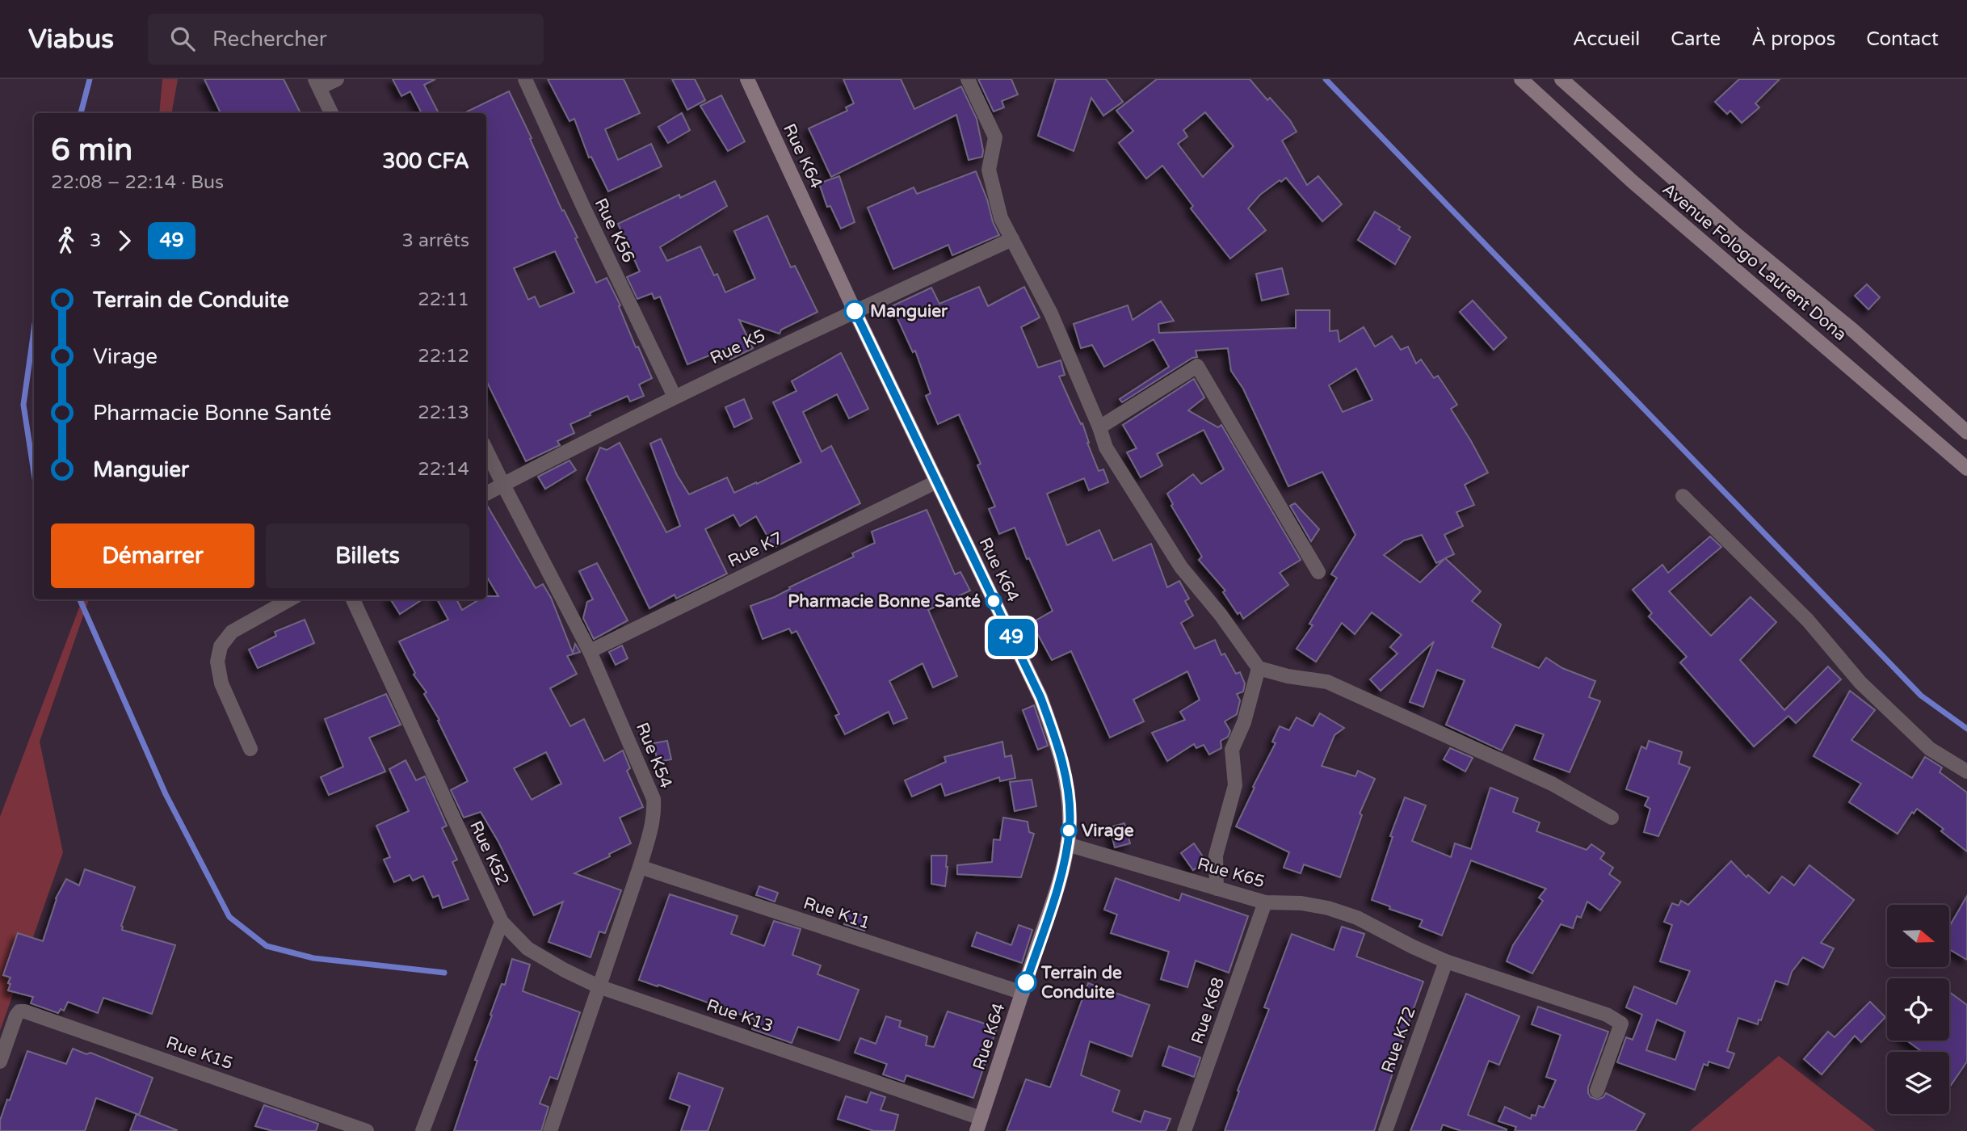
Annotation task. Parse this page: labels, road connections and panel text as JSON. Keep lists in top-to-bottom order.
{
  "streets": {
    "street": [
      "Rue K64",
      "Rue K56",
      "Avenue Fologo Laurent Dona",
      "Rue K5",
      "Rue K7",
      "Rue K54",
      "Rue K52",
      "Rue K65",
      "Rue K11",
      "Rue K68",
      "Rue K13",
      "Rue K72",
      "Rue K15"
    ]
  },
  "crossings": [
    ["Rue K64", "Rue K5"],
    ["Rue K64", "Rue K7"],
    ["Rue K64", "Rue K65"],
    ["Rue K64", "Rue K11"],
    ["Rue K64", "Rue K13"],
    ["Rue K56", "Rue K5"],
    ["Rue K5", "Rue K54"],
    ["Rue K7", "Rue K54"],
    ["Rue K54", "Rue K11"],
    ["Rue K54", "Rue K13"],
    ["Rue K52", "Rue K13"],
    ["Rue K65", "Rue K68"],
    ["Rue K65", "Rue K72"]
  ],
  "places": [
    "Manguier",
    "Pharmacie Bonne Santé",
    "Virage",
    "Terrain de Conduite"
  ],
  "lines": ["bus line 49"],
  "north": "right",
  "page": {
    "header": "Viabus",
    "search": "Rechercher",
    "nav": [
      "Accueil",
      "Carte",
      "À propos",
      "Contact"
    ],
    "on_map": "49",
    "heading": ["6 min", "22:08 – 22:14 · Bus", "300 CFA"],
    "legs": ["3", "49", "3 arrêts"],
    "list": [
      {
        "name": "Terrain de Conduite",
        "value": "22:11"
      },
      {
        "name": "Virage",
        "value": "22:12"
      },
      {
        "name": "Pharmacie Bonne Santé",
        "value": "22:13"
      },
      {
        "name": "Manguier",
        "value": "22:14"
      }
    ],
    "buttons": ["Démarrer", "Billets"]
  }
}
